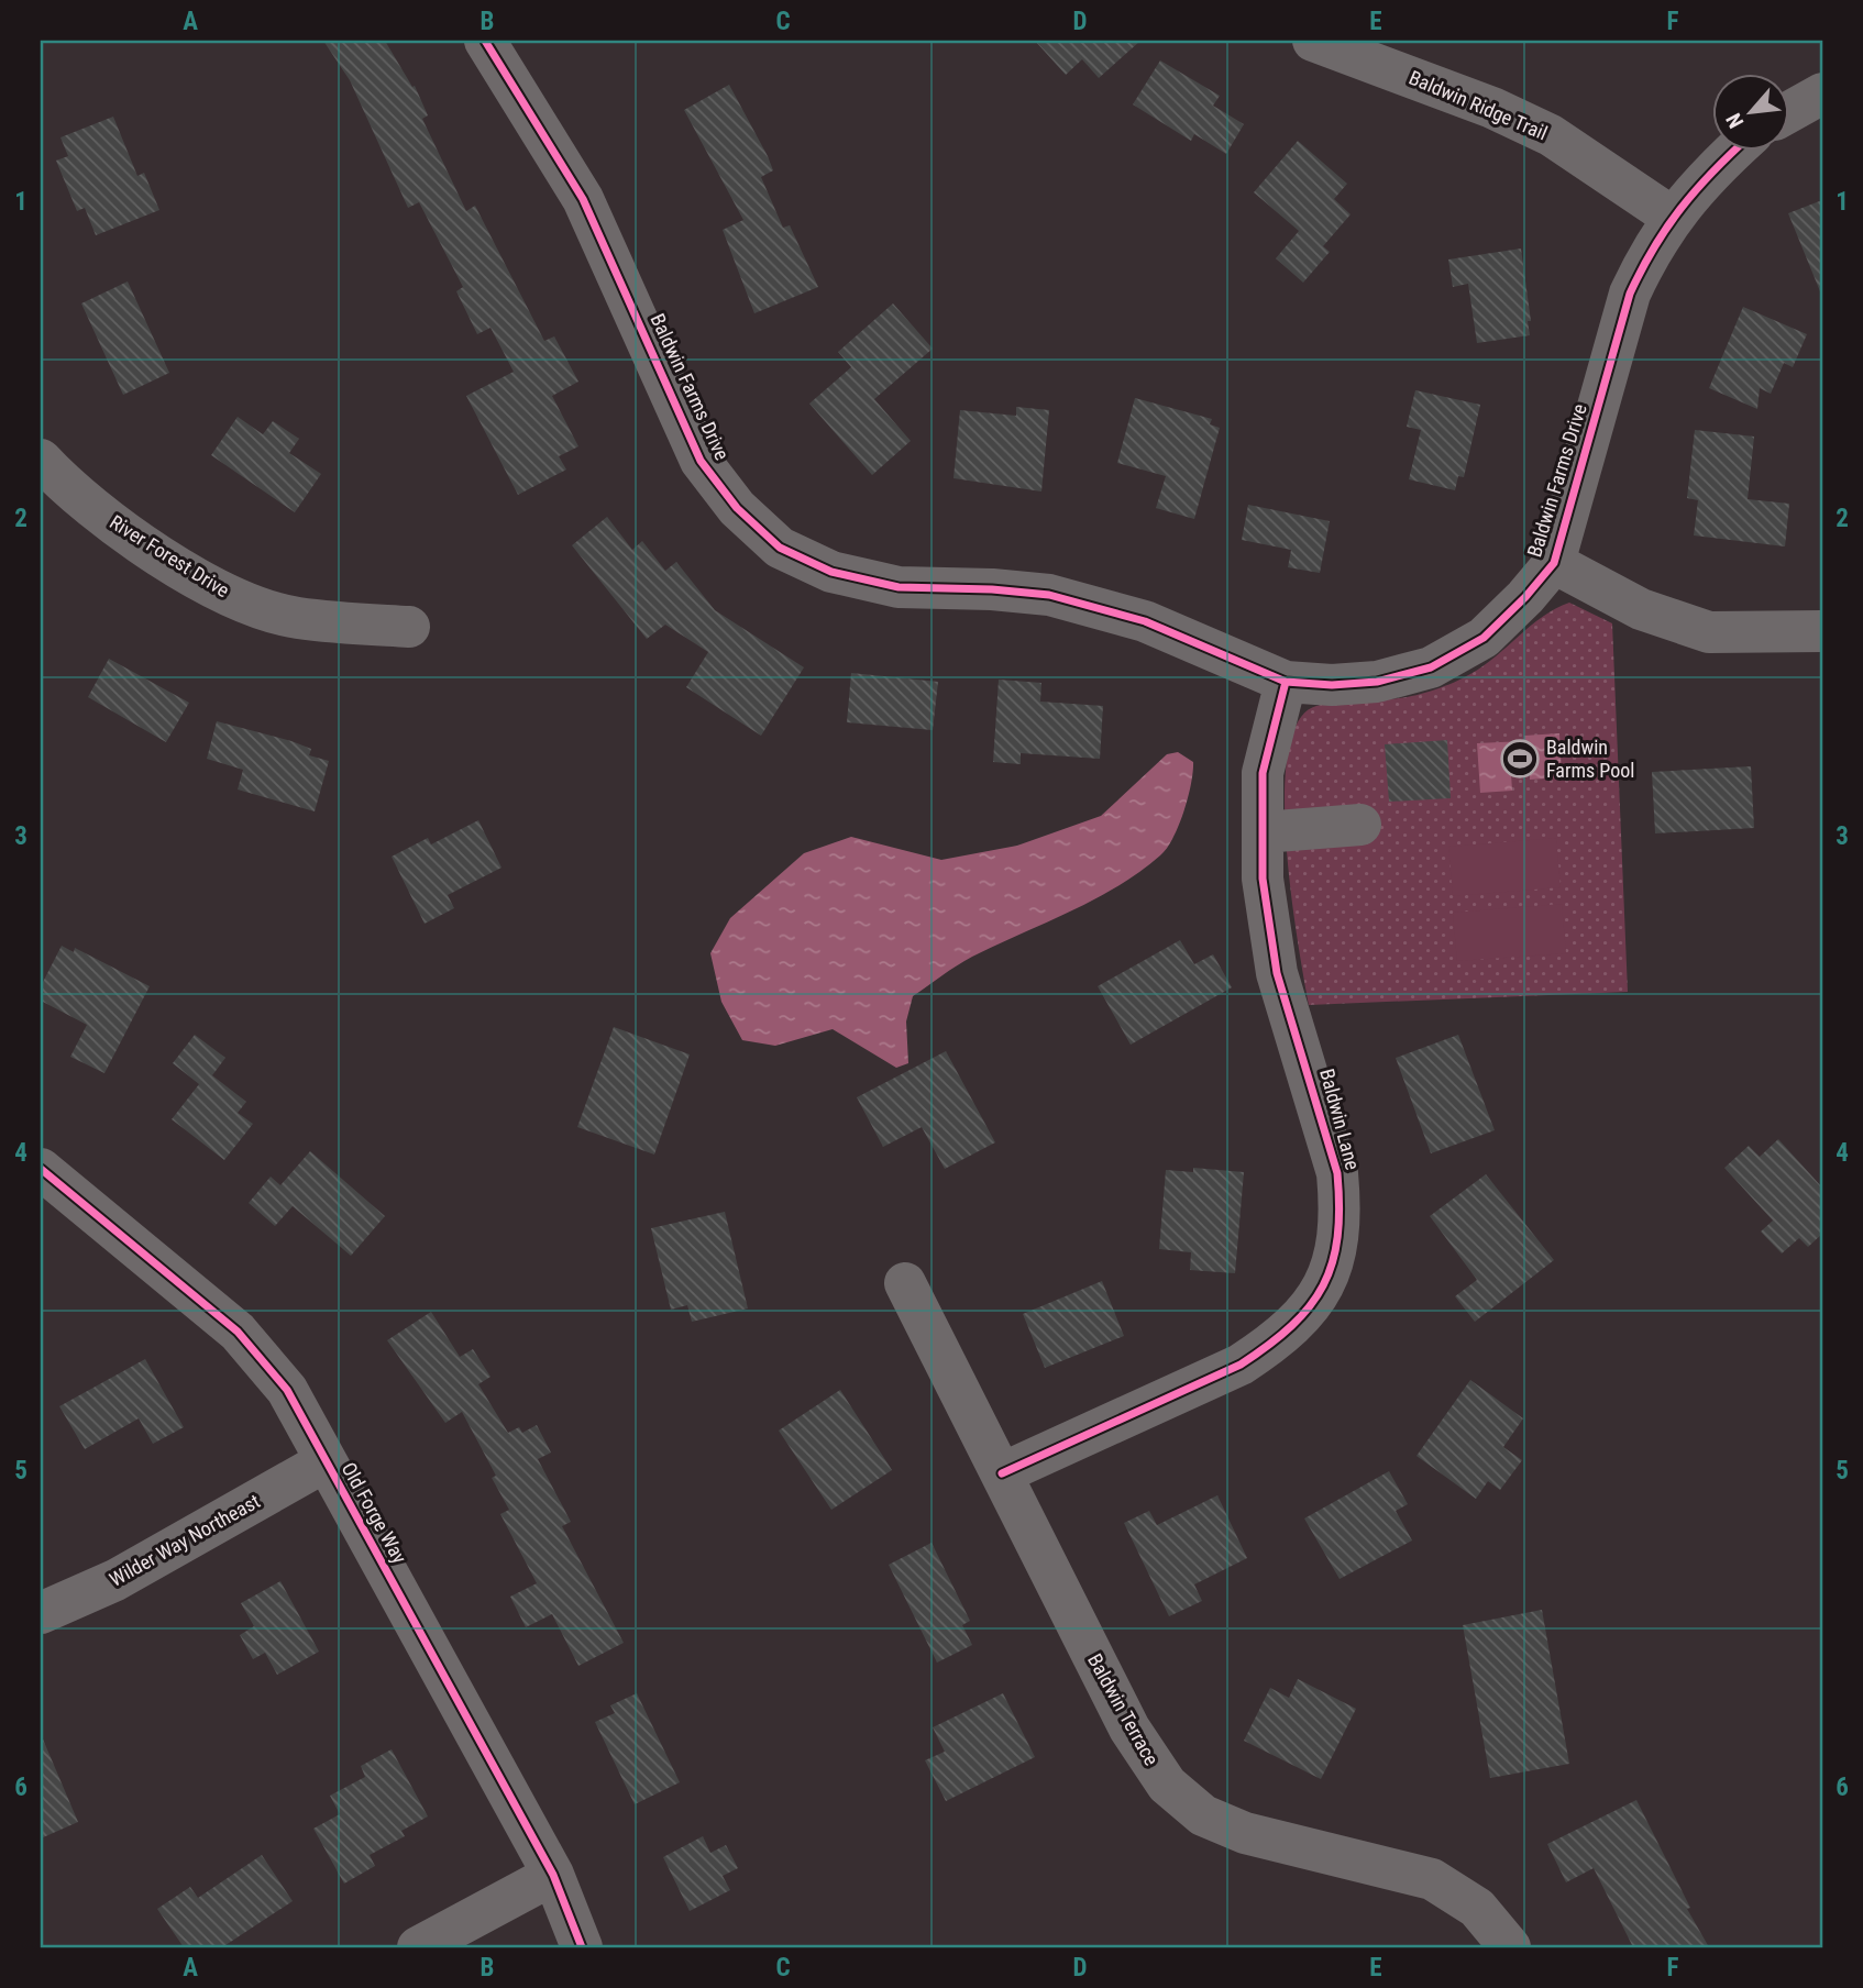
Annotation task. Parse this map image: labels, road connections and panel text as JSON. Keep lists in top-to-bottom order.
{
  "streets": {
    "street": [
      "Baldwin Ridge Trail",
      "Baldwin Farms Drive",
      "River Forest Drive",
      "Baldwin Lane",
      "Old Forge Way",
      "Wilder Way Northeast",
      "Baldwin Terrace"
    ]
  },
  "crossings": [
    ["Baldwin Ridge Trail", "Baldwin Farms Drive"],
    ["Baldwin Farms Drive", "Baldwin Lane"],
    ["Baldwin Lane", "Baldwin Terrace"],
    ["Old Forge Way", "Wilder Way Northeast"]
  ],
  "places": {
    "sports": ["Baldwin Farms Pool"]
  },
  "north": "bottom left",
  "grid": {
    "columns": [
      "A",
      "B",
      "C",
      "D",
      "E",
      "F"
    ],
    "rows": [
      "1",
      "2",
      "3",
      "4",
      "5",
      "6"
    ]
  }
}
